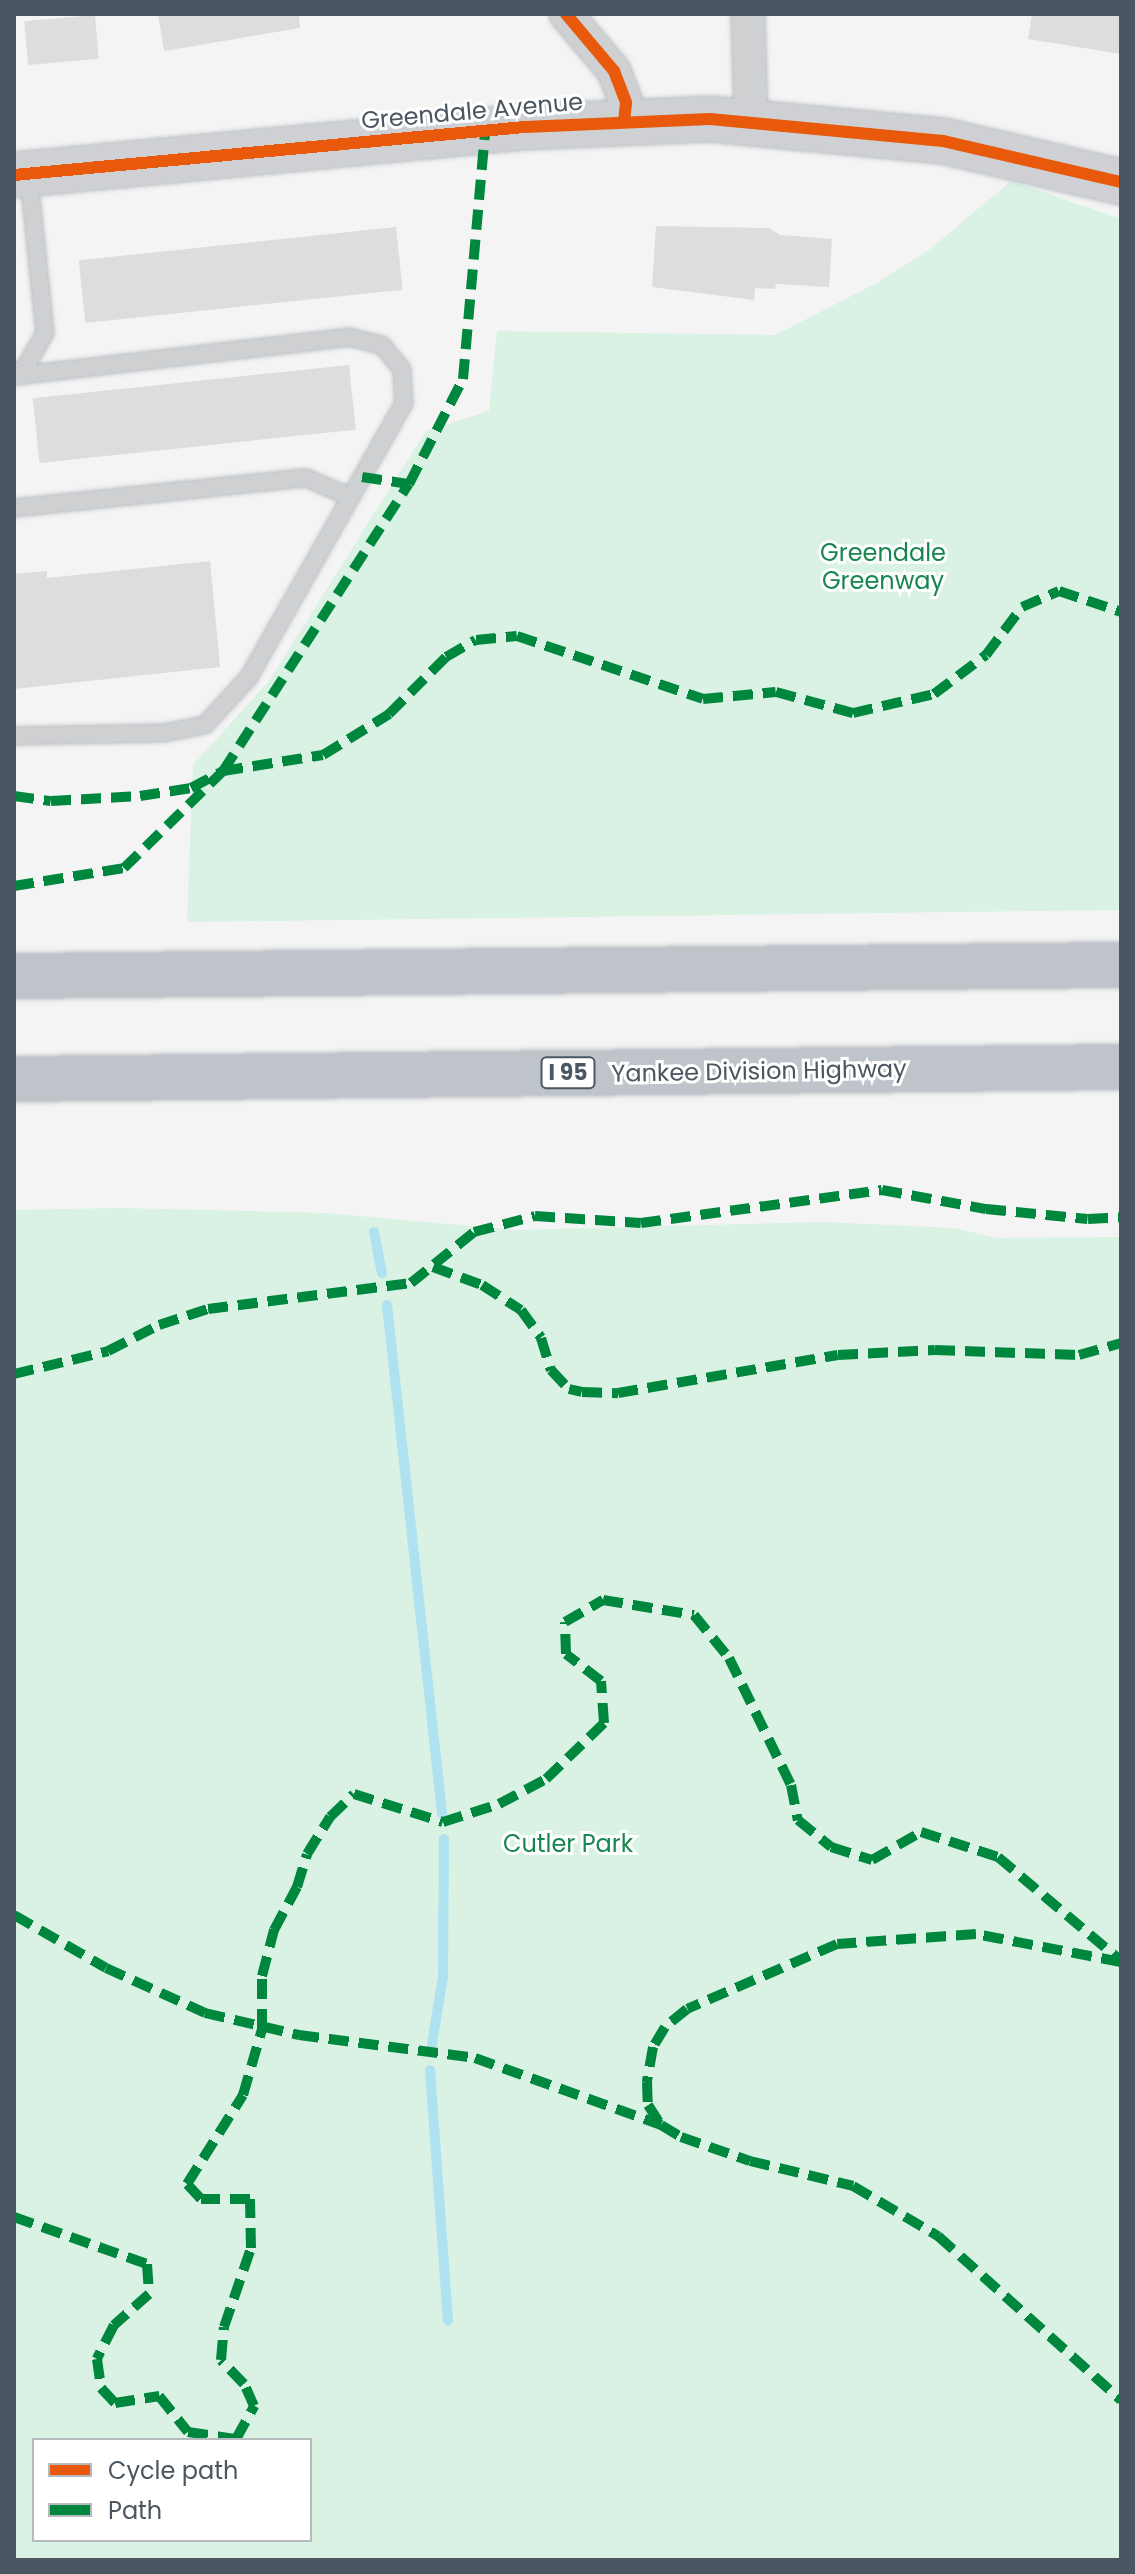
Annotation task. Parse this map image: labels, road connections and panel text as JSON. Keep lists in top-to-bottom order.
{
  "streets": {
    "highway": ["Yankee Division Highway", "I 95"],
    "main road": ["Greendale Avenue"]
  },
  "parks": ["Greendale Greenway", "Cutler Park"],
  "legend": ["Cycle path", "Path"]
}
